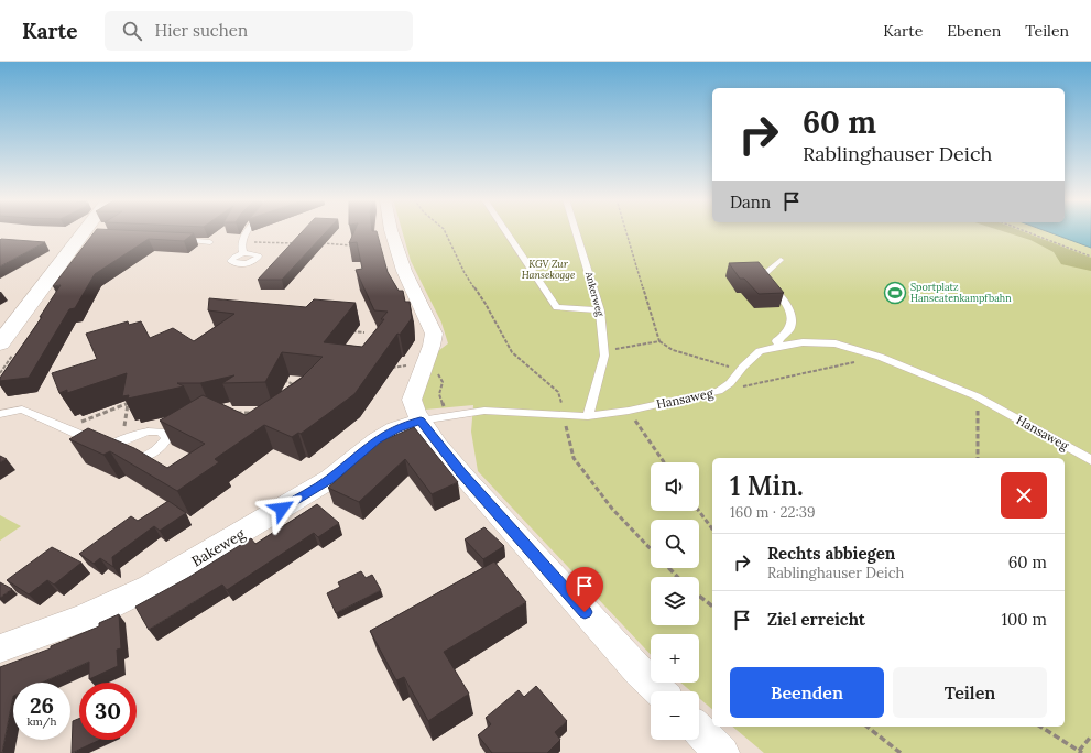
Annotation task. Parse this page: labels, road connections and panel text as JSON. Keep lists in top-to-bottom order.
{
  "streets": {
    "street": ["Bakeweg"],
    "lane": ["Ankerweg", "Hansaweg"]
  },
  "crossings": [
    ["Ankerweg", "Hansaweg"],
    ["Hansaweg", "Bakeweg"]
  ],
  "parks": ["KGV Zur Hansekogge"],
  "places": {
    "sports": ["Sportplatz Hanseatenkampfbahn"]
  },
  "page": {
    "header": "Karte",
    "search": "Hier suchen",
    "nav": ["Karte", "Ebenen", "Teilen"],
    "turn": ["60 m", "Rablinghauser Deich"],
    "then": "Dann",
    "heading": ["1 Min.", "160 m · 22:39"],
    "map_buttons": ["+", "−"],
    "list": [
      {
        "name": "Rechts abbiegen",
        "note": "Rablinghauser Deich",
        "value": "60 m"
      },
      {
        "name": "Ziel erreicht",
        "value": "100 m"
      }
    ],
    "buttons": ["Beenden", "Teilen"],
    "speed": "26 km/h",
    "limit": "30"
  }
}
